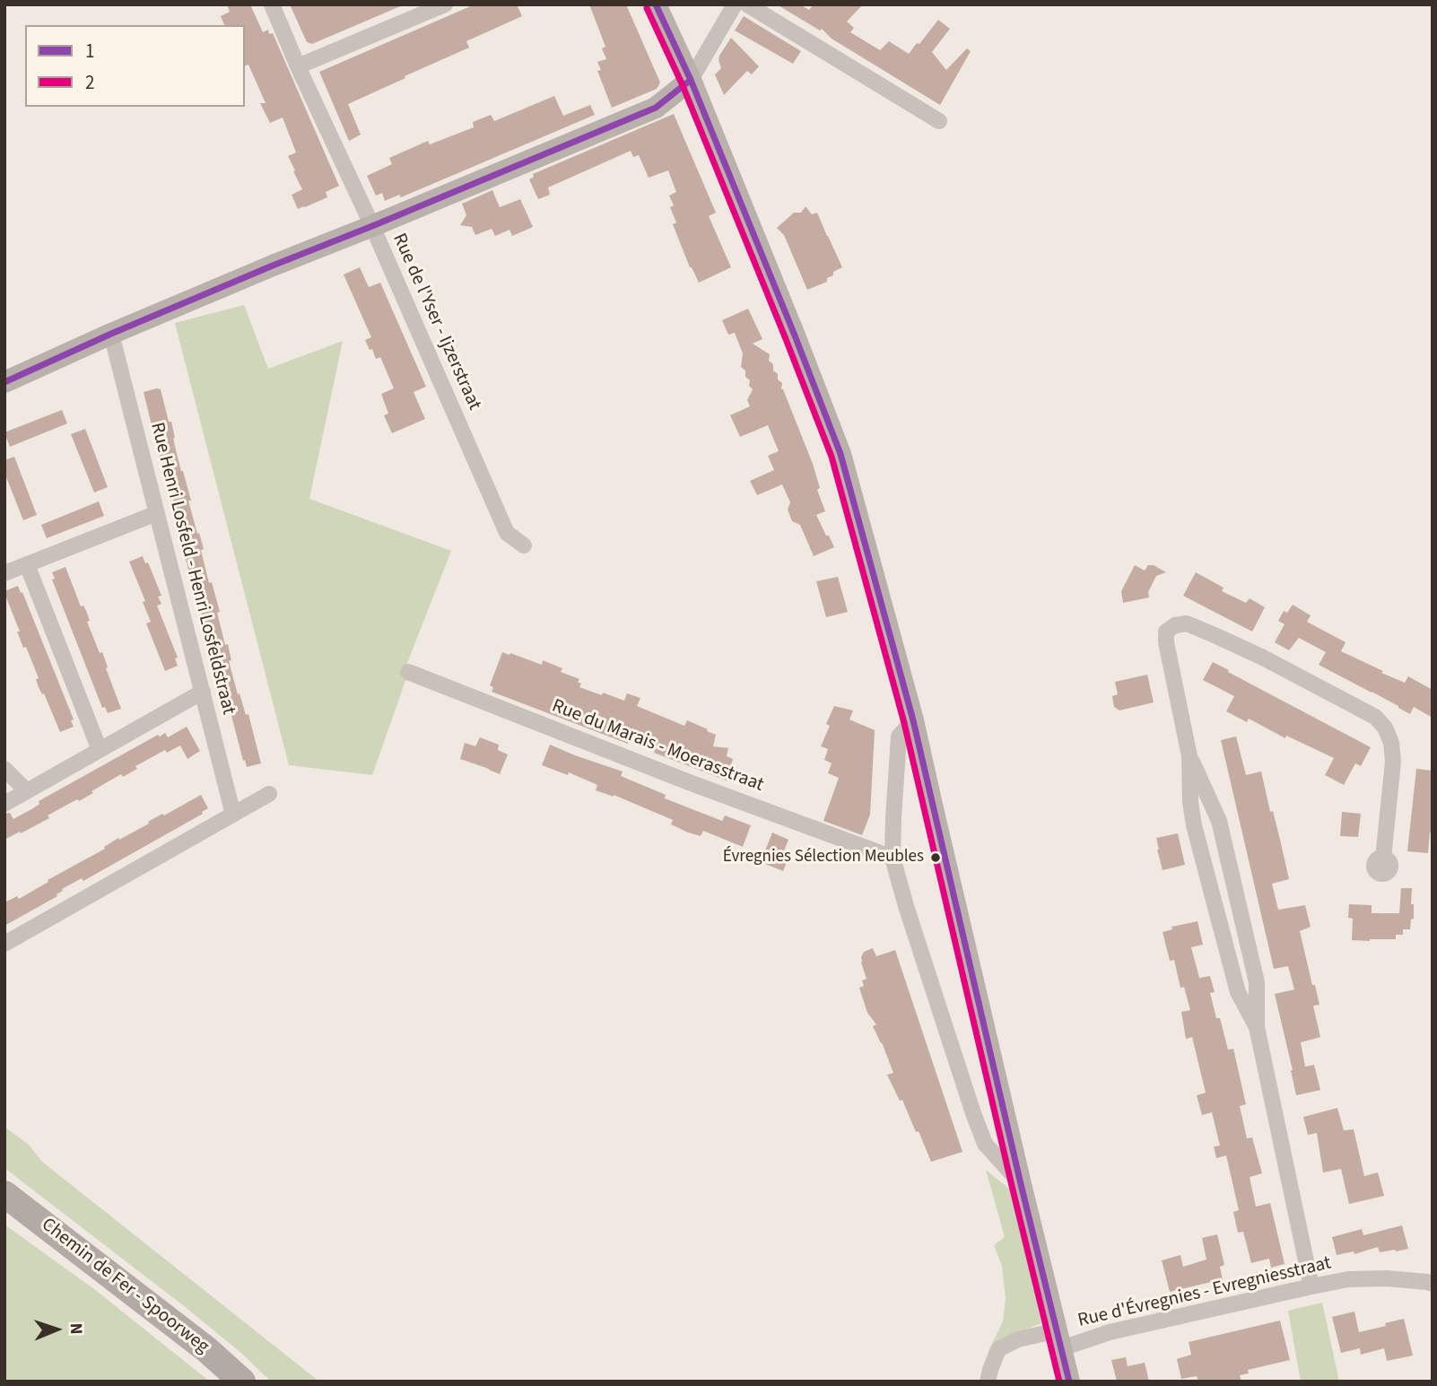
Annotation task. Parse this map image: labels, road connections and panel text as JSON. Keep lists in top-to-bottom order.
{
  "streets": {
    "highway": ["Chemin de Fer - Spoorweg"],
    "street": [
      "Rue de l'Yser - Ijzerstraat",
      "Rue Henri Losfeld - Henri Losfeldstraat",
      "Rue du Marais - Moerasstraat",
      "Rue d'Évregnies - Evregniesstraat"
    ]
  },
  "places": ["Évregnies Sélection Meubles"],
  "lines": ["transit line 1", "transit line 2"],
  "legend": ["1", "2"],
  "north": "right"
}
